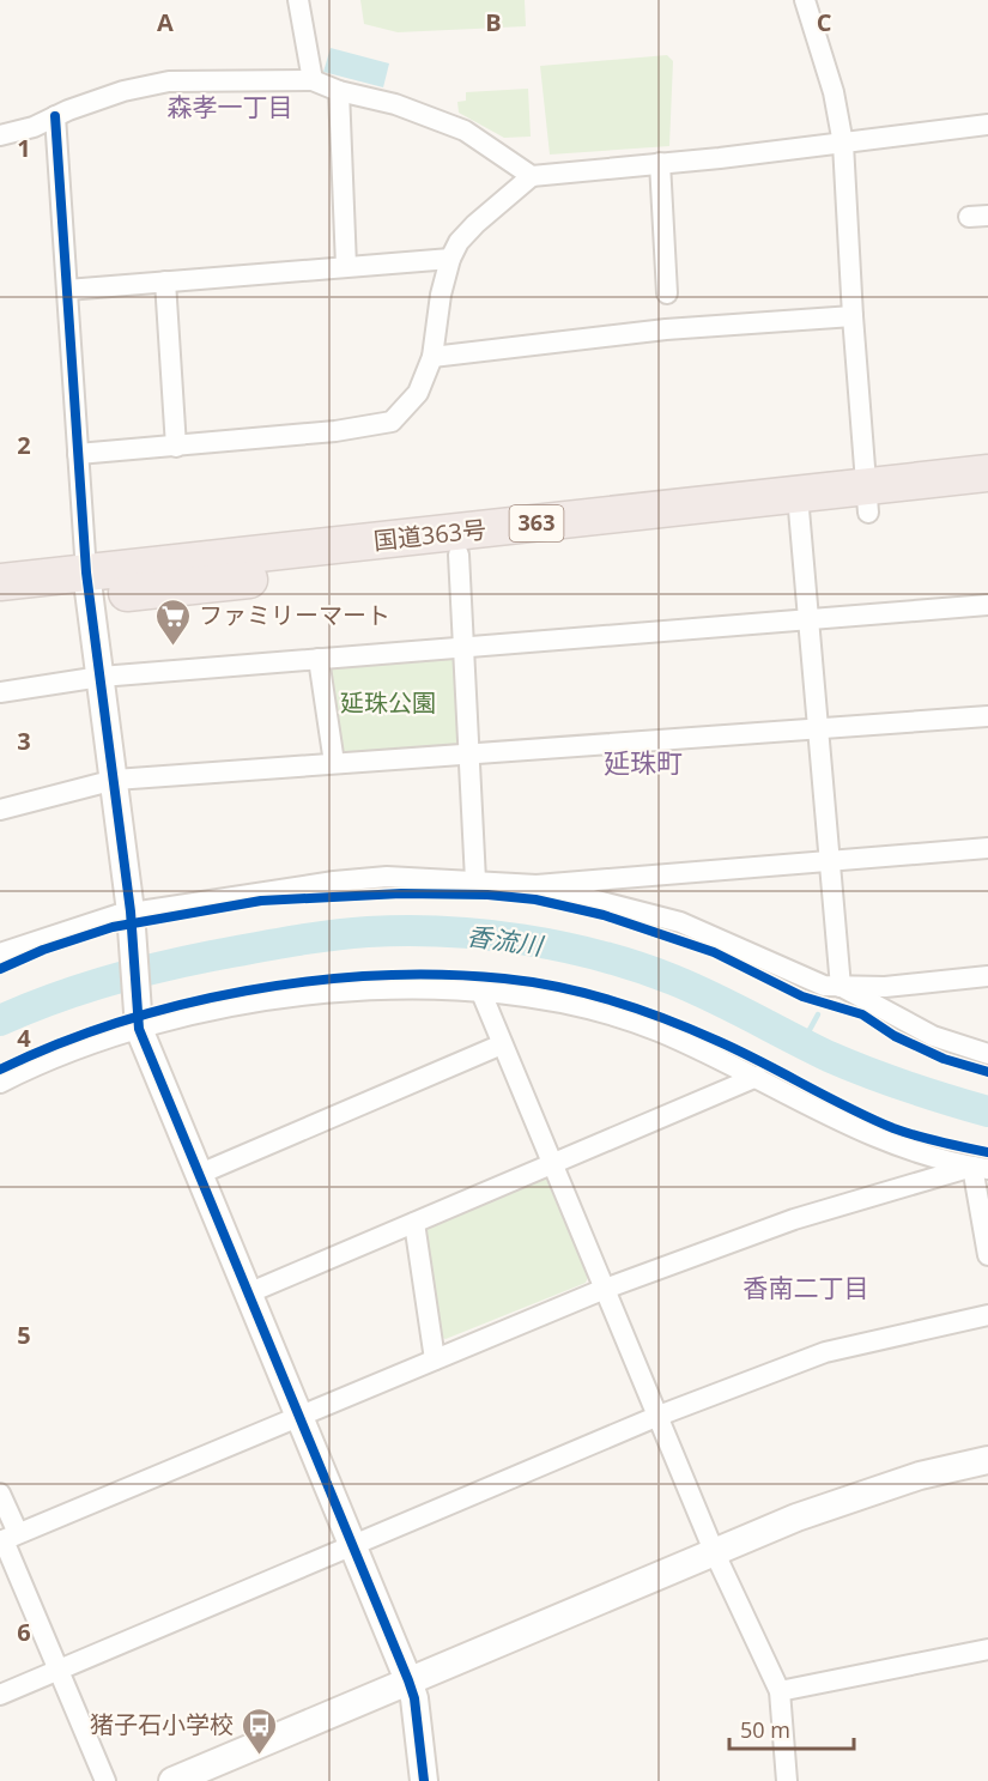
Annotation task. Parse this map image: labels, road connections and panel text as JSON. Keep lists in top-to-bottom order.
{
  "streets": {
    "highway": ["363", "国道363号"]
  },
  "districts": ["森孝一丁目", "延珠町", "香南二丁目"],
  "water": ["香流川"],
  "parks": ["延珠公園"],
  "places": {
    "supermarket": ["ファミリーマート"],
    "bus stop": ["猪子石小学校"]
  },
  "scale_bar": "50 m",
  "grid": {
    "columns": ["A", "B", "C"],
    "rows": [
      "1",
      "2",
      "3",
      "4",
      "5",
      "6"
    ]
  }
}
